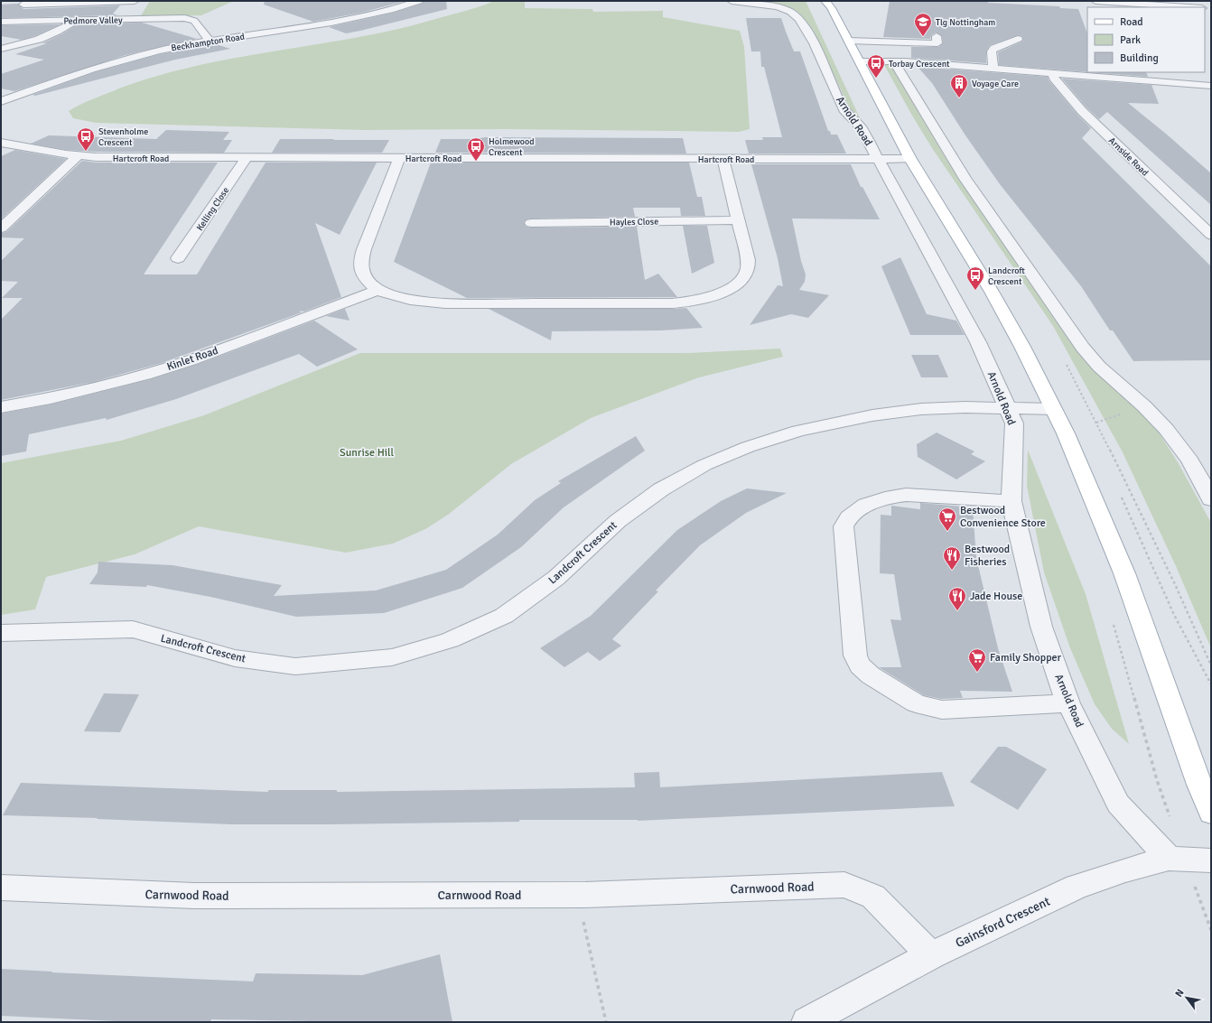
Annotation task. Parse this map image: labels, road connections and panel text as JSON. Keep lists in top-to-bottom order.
{
  "streets": {
    "street": [
      "Pedmore Valley",
      "Beckhampton Road",
      "Arnold Road",
      "Arnside Road",
      "Hartcroft Road",
      "Kelling Close",
      "Hayles Close",
      "Kinlet Road",
      "Landcroft Crescent",
      "Carnwood Road",
      "Gainsford Crescent"
    ]
  },
  "crossings": [
    ["Pedmore Valley", "Beckhampton Road"],
    ["Arnold Road", "Hartcroft Road"],
    ["Arnold Road", "Landcroft Crescent"],
    ["Arnold Road", "Gainsford Crescent"],
    ["Hartcroft Road", "Kelling Close"],
    ["Carnwood Road", "Gainsford Crescent"]
  ],
  "parks": ["Sunrise Hill"],
  "places": {
    "school or university": ["Tlg Nottingham"],
    "bus stop": [
      "Torbay Crescent",
      "Stevenholme Crescent",
      "Holmewood Crescent",
      "Landcroft Crescent"
    ],
    "building": ["Voyage Care"],
    "supermarket": ["Bestwood Convenience Store", "Family Shopper"],
    "restaurant": ["Bestwood Fisheries", "Jade House"]
  },
  "legend": ["Road", "Park", "Building"],
  "north": "top left"
}
